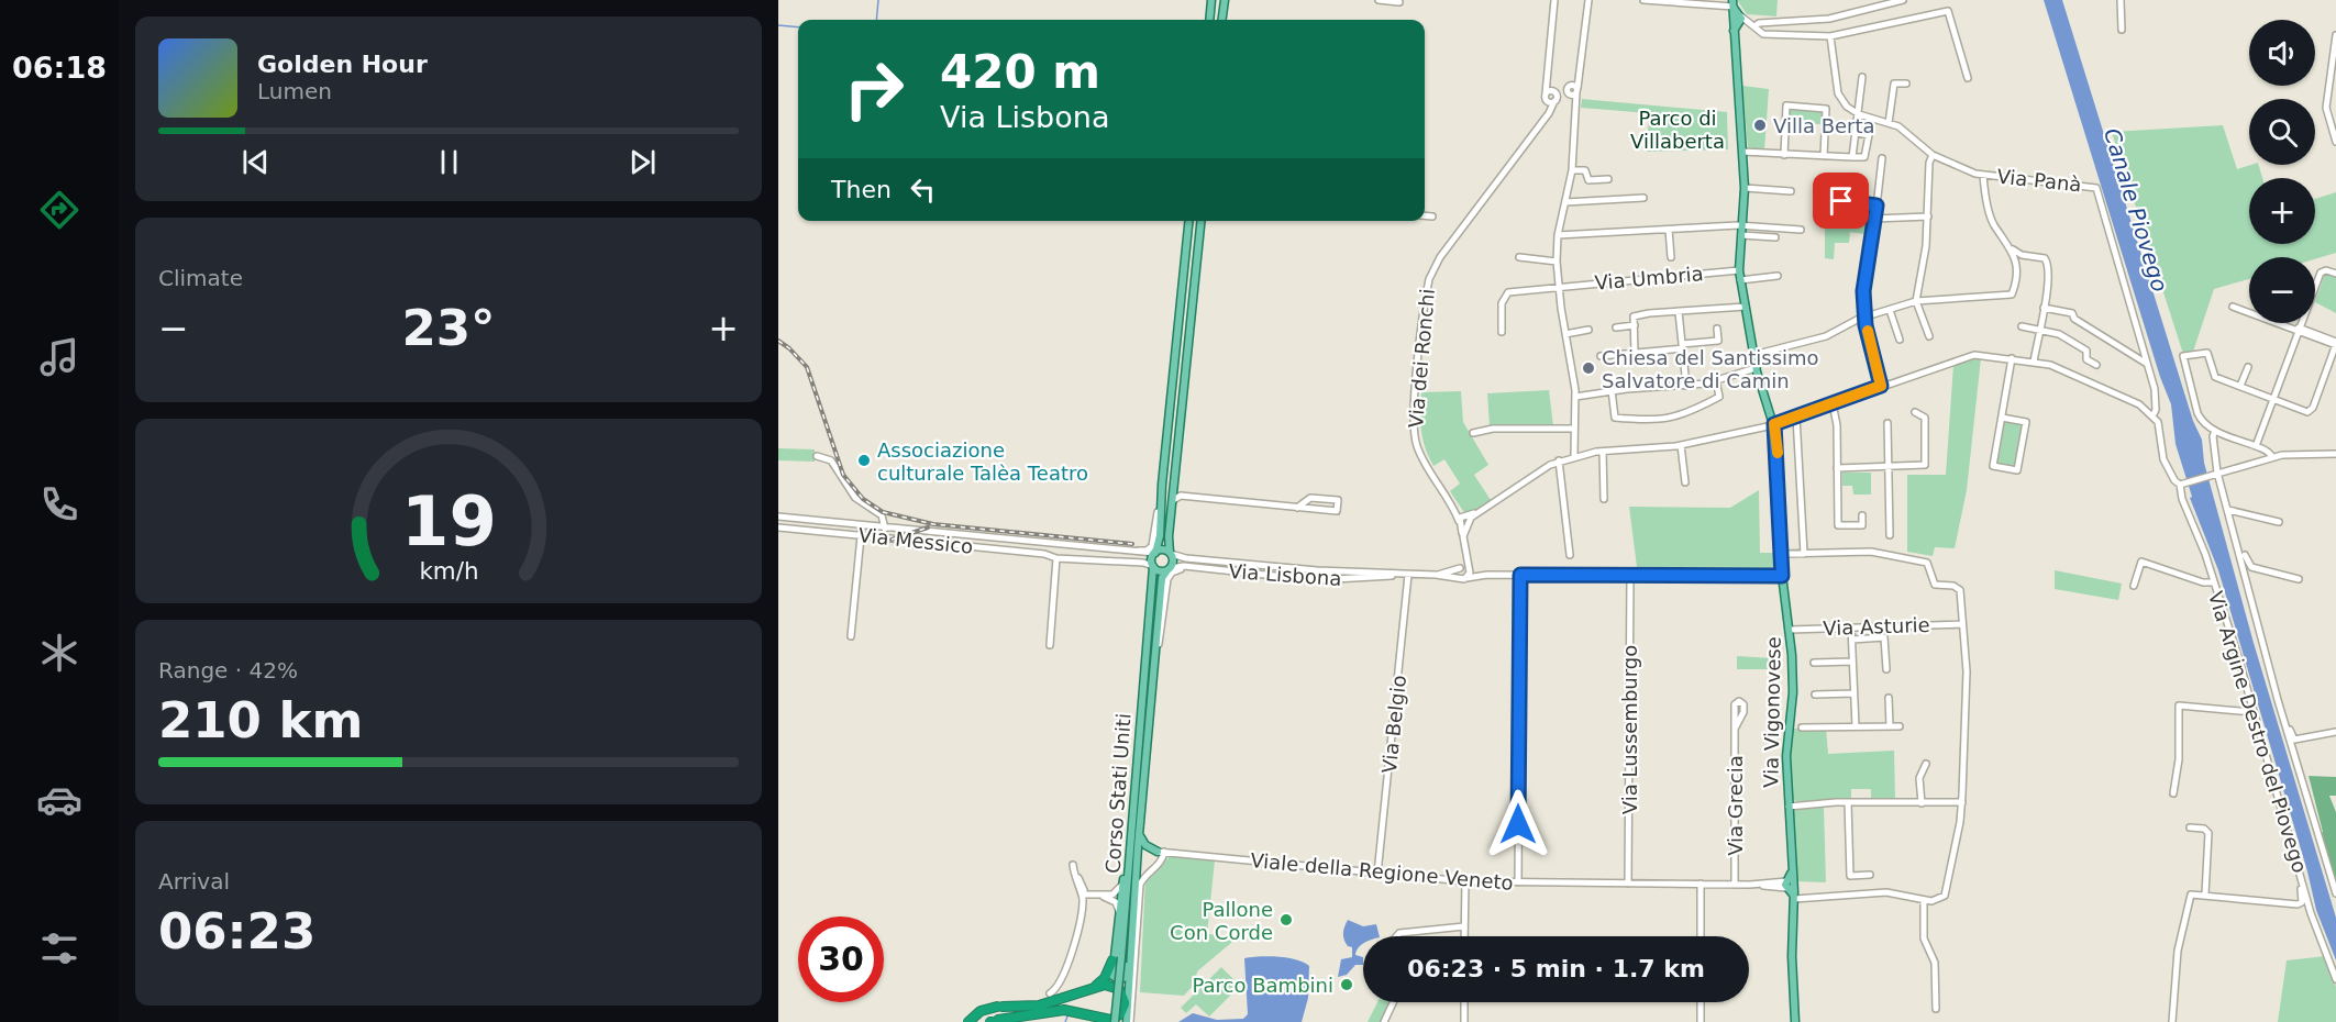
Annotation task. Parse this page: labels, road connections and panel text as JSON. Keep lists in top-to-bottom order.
{
  "streets": {
    "main road": ["Via Vigonovese", "Corso Stati Uniti"],
    "street": [
      "Via Panà",
      "Via Umbria",
      "Via dei Ronchi",
      "Via Messico",
      "Via Lisbona",
      "Via Asturie",
      "Via Belgio",
      "Via Lussemburgo",
      "Via Argine Destro del Piovego",
      "Via Grecia",
      "Viale della Regione Veneto"
    ]
  },
  "crossings": [
    ["Via Umbria", "Via Vigonovese"],
    ["Via Messico", "Via Lisbona"],
    ["Via Messico", "Corso Stati Uniti"],
    ["Via Lisbona", "Via Vigonovese"],
    ["Via Lisbona", "Via Belgio"],
    ["Via Lisbona", "Via Lussemburgo"],
    ["Via Lisbona", "Corso Stati Uniti"],
    ["Via Asturie", "Via Vigonovese"],
    ["Via Vigonovese", "Viale della Regione Veneto"],
    ["Via Belgio", "Viale della Regione Veneto"],
    ["Via Lussemburgo", "Viale della Regione Veneto"],
    ["Via Grecia", "Viale della Regione Veneto"]
  ],
  "water": ["Canale Piovego"],
  "parks": ["Parco di Villaberta"],
  "places": [
    "Villa Berta",
    "Chiesa del Santissimo Salvatore di Camin",
    "Associazione culturale Talèa Teatro",
    "Pallone Con Corde",
    "Parco Bambini"
  ],
  "page": {
    "tabs": "06:18",
    "map_buttons": ["+", "−"],
    "turn": ["420 m", "Via Lisbona"],
    "song": ["Golden Hour", "Lumen"],
    "then": "Then",
    "tile": [
      "Climate",
      ["Range · 42%", "210 km"],
      ["Arrival", "06:23"]
    ],
    "heat": ["−", "23°", "+"],
    "limit": "30",
    "trip": "06:23 · 5 min · 1.7 km",
    "gauge": ["19", "km/h"]
  }
}
